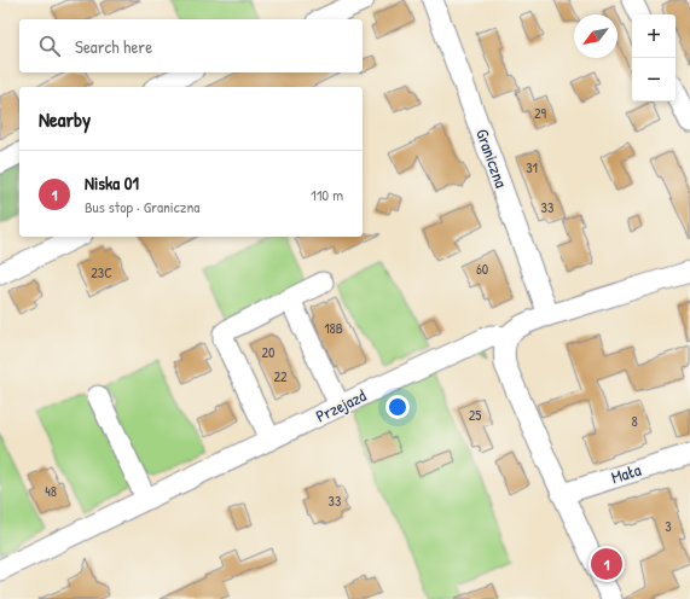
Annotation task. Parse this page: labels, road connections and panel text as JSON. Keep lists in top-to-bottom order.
{
  "streets": {
    "street": ["Graniczna", "Przejazd", "Mała"]
  },
  "crossings": [
    ["Graniczna", "Przejazd"]
  ],
  "house_numbers": [
    "29",
    "31",
    "33",
    "60",
    "23C",
    "18B",
    "20",
    "22",
    "25",
    "8",
    "48",
    "33",
    "3"
  ],
  "north": "bottom left",
  "page": {
    "map_buttons": ["+", "−"],
    "search": "Search here",
    "heading": "Nearby",
    "list": [
      {
        "mark": "1",
        "name": "Niska 01",
        "note": "Bus stop · Graniczna",
        "value": "110 m"
      }
    ],
    "pins": "1"
  }
}
